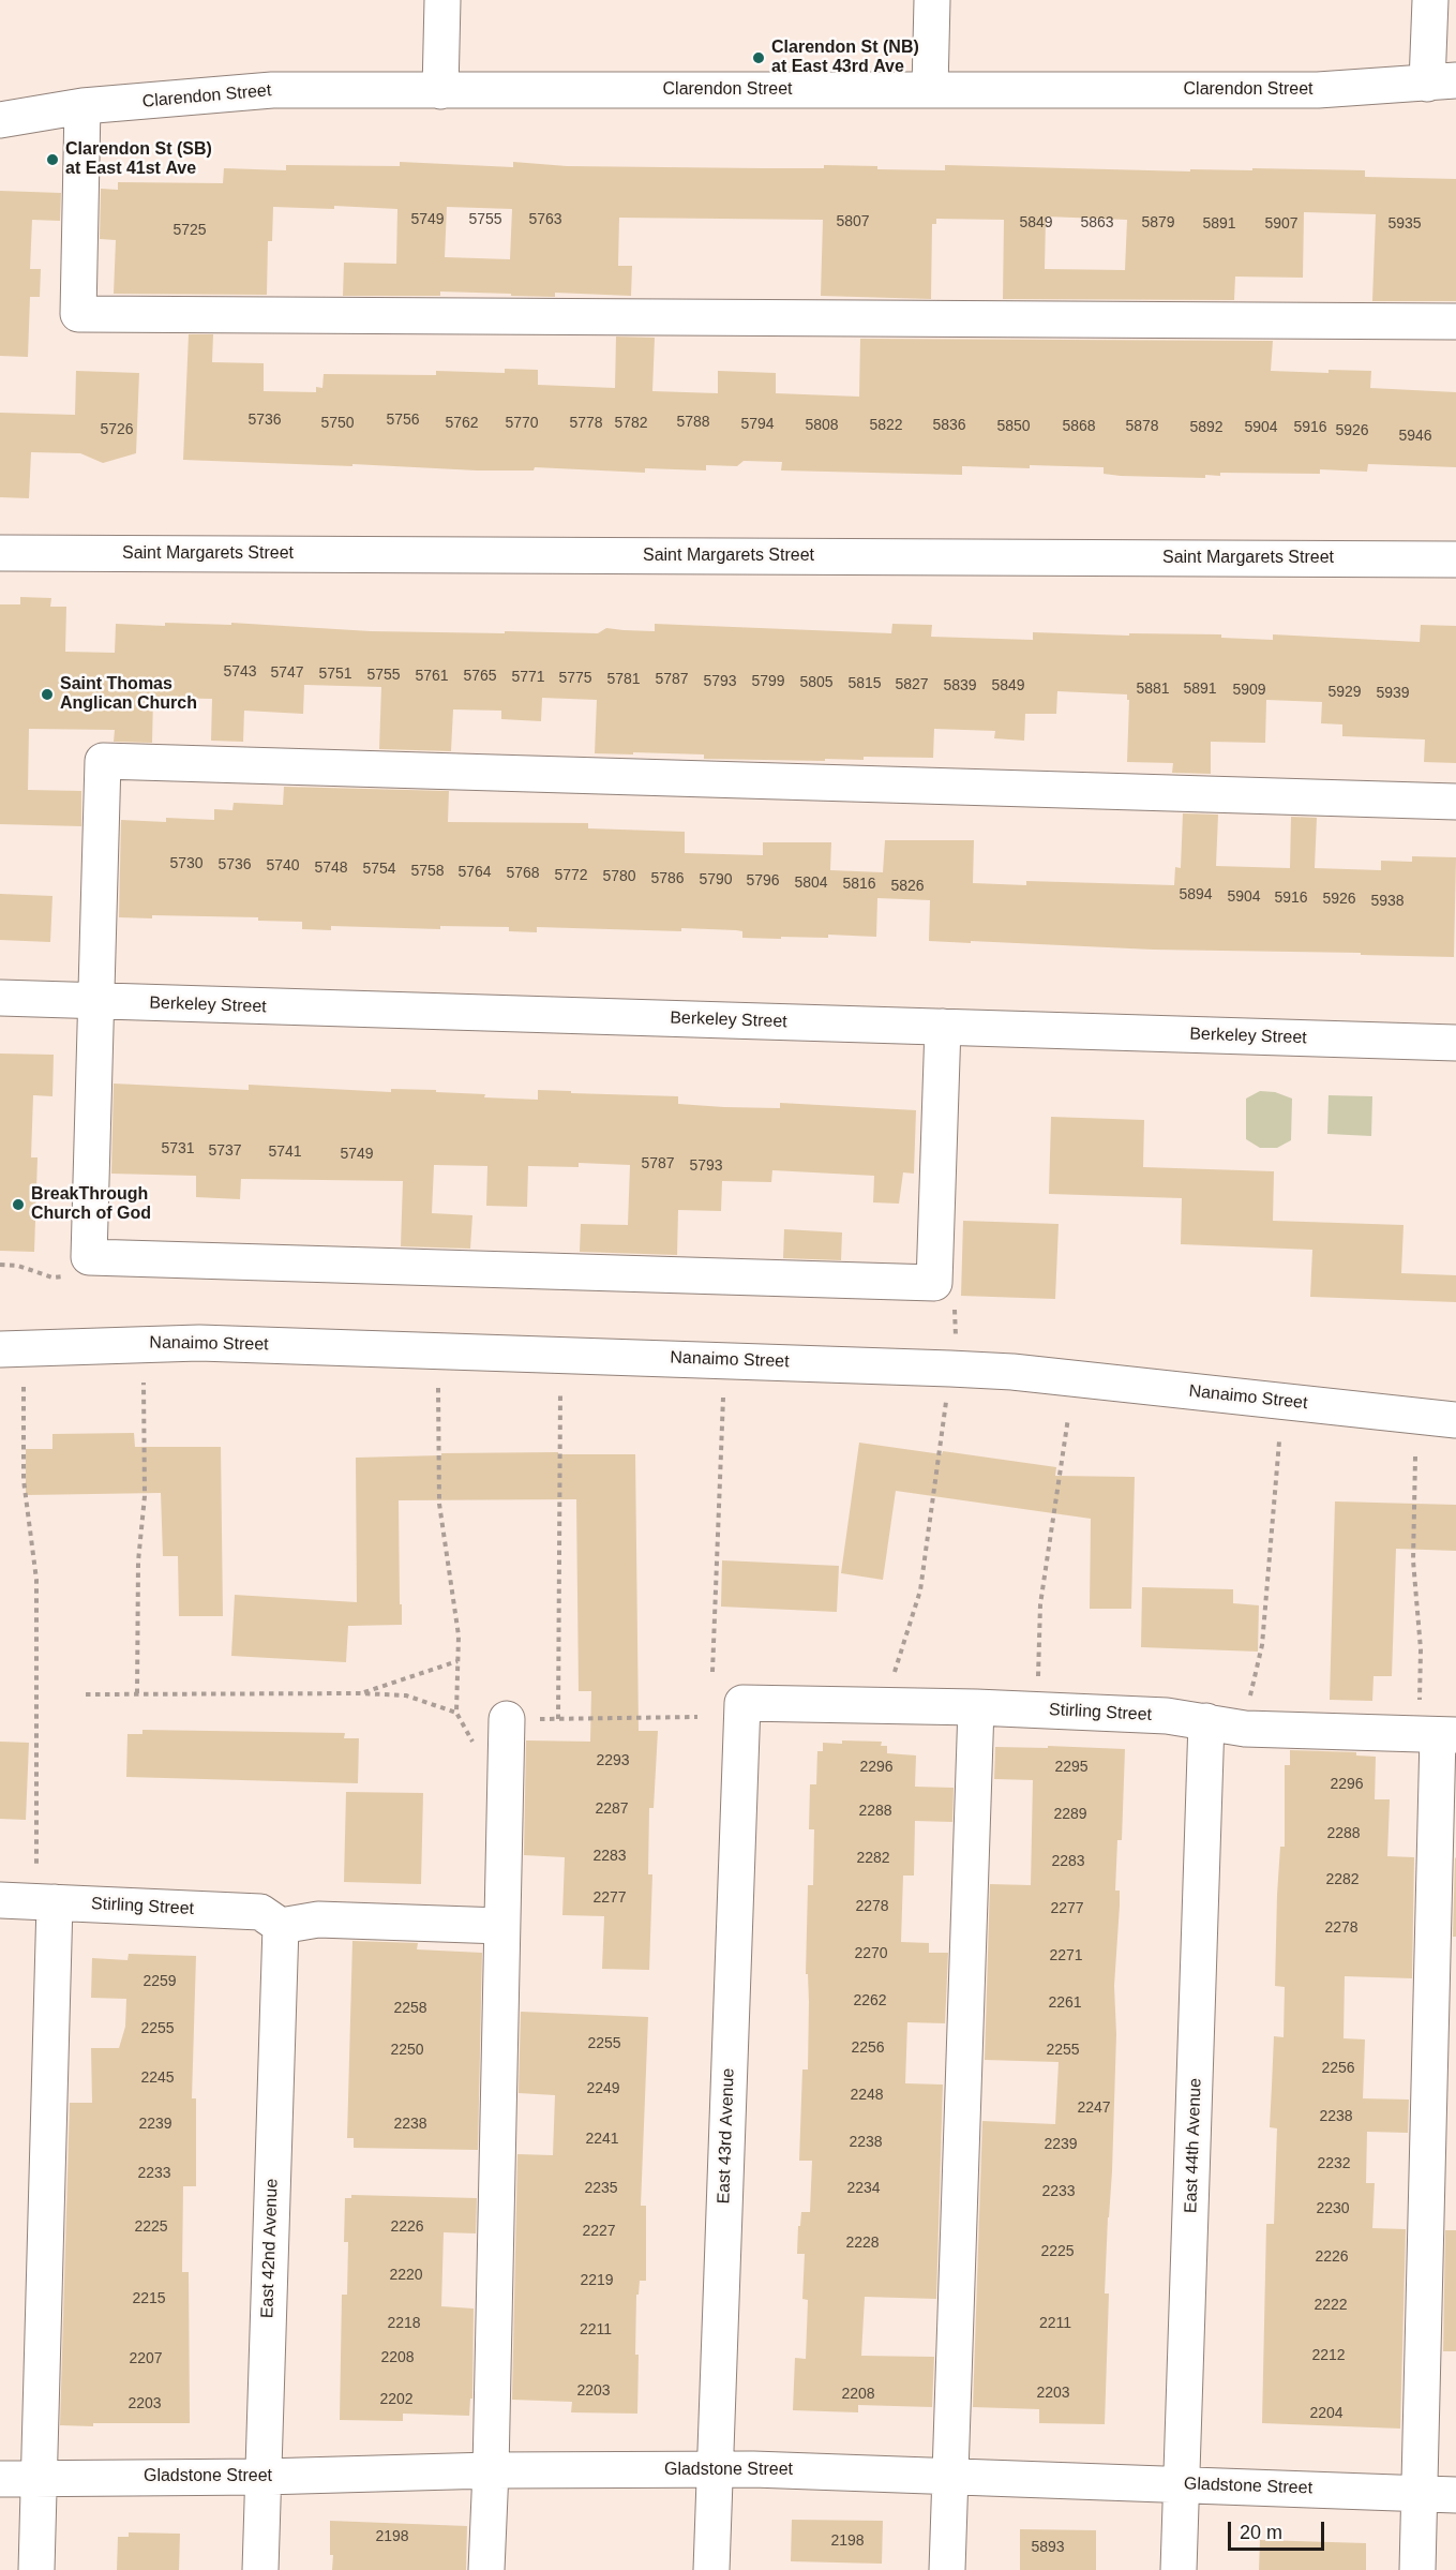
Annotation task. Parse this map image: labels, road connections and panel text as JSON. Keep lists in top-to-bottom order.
{
  "streets": {
    "street": [
      "Clarendon Street",
      "Saint Margarets Street",
      "Berkeley Street",
      "Nanaimo Street",
      "Stirling Street",
      "East 43rd Avenue",
      "East 44th Avenue",
      "East 42nd Avenue",
      "Gladstone Street"
    ]
  },
  "crossings": [
    ["Stirling Street", "East 43rd Avenue"],
    ["Stirling Street", "East 44th Avenue"],
    ["Stirling Street", "East 42nd Avenue"],
    ["East 43rd Avenue", "Gladstone Street"],
    ["East 44th Avenue", "Gladstone Street"],
    ["East 42nd Avenue", "Gladstone Street"]
  ],
  "places": [
    "Clarendon St (NB) at East 43rd Ave",
    "Clarendon St (SB) at East 41st Ave",
    "Saint Thomas Anglican Church",
    "BreakThrough Church of God"
  ],
  "house_numbers": [
    "5749",
    "5755",
    "5763",
    "5807",
    "5849",
    "5863",
    "5879",
    "5891",
    "5907",
    "5935",
    "5725",
    "5736",
    "5756",
    "5788",
    "5750",
    "5762",
    "5770",
    "5778",
    "5782",
    "5794",
    "5808",
    "5822",
    "5836",
    "5850",
    "5868",
    "5878",
    "5892",
    "5904",
    "5916",
    "5726",
    "5926",
    "5946",
    "5743",
    "5747",
    "5751",
    "5755",
    "5761",
    "5765",
    "5771",
    "5775",
    "5781",
    "5787",
    "5793",
    "5799",
    "5805",
    "5815",
    "5827",
    "5839",
    "5849",
    "5881",
    "5891",
    "5909",
    "5929",
    "5939",
    "5730",
    "5736",
    "5740",
    "5748",
    "5754",
    "5758",
    "5764",
    "5768",
    "5772",
    "5780",
    "5786",
    "5790",
    "5796",
    "5804",
    "5816",
    "5826",
    "5894",
    "5904",
    "5916",
    "5926",
    "5938",
    "5731",
    "5737",
    "5741",
    "5749",
    "5787",
    "5793",
    "2293",
    "2296",
    "2295",
    "2296",
    "2287",
    "2288",
    "2289",
    "2288",
    "2283",
    "2282",
    "2283",
    "2282",
    "2277",
    "2278",
    "2277",
    "2278",
    "2270",
    "2271",
    "2259",
    "2262",
    "2261",
    "2258",
    "2255",
    "2255",
    "2256",
    "2250",
    "2255",
    "2256",
    "2245",
    "2249",
    "2248",
    "2247",
    "2238",
    "2239",
    "2238",
    "2241",
    "2238",
    "2239",
    "2232",
    "2233",
    "2235",
    "2234",
    "2233",
    "2230",
    "2225",
    "2226",
    "2227",
    "2228",
    "2225",
    "2226",
    "2220",
    "2219",
    "2215",
    "2222",
    "2218",
    "2211",
    "2211",
    "2212",
    "2208",
    "2207",
    "2203",
    "2203",
    "2208",
    "2202",
    "2203",
    "2204",
    "2198",
    "2198",
    "5893"
  ],
  "scale_bar": "20 m"
}
